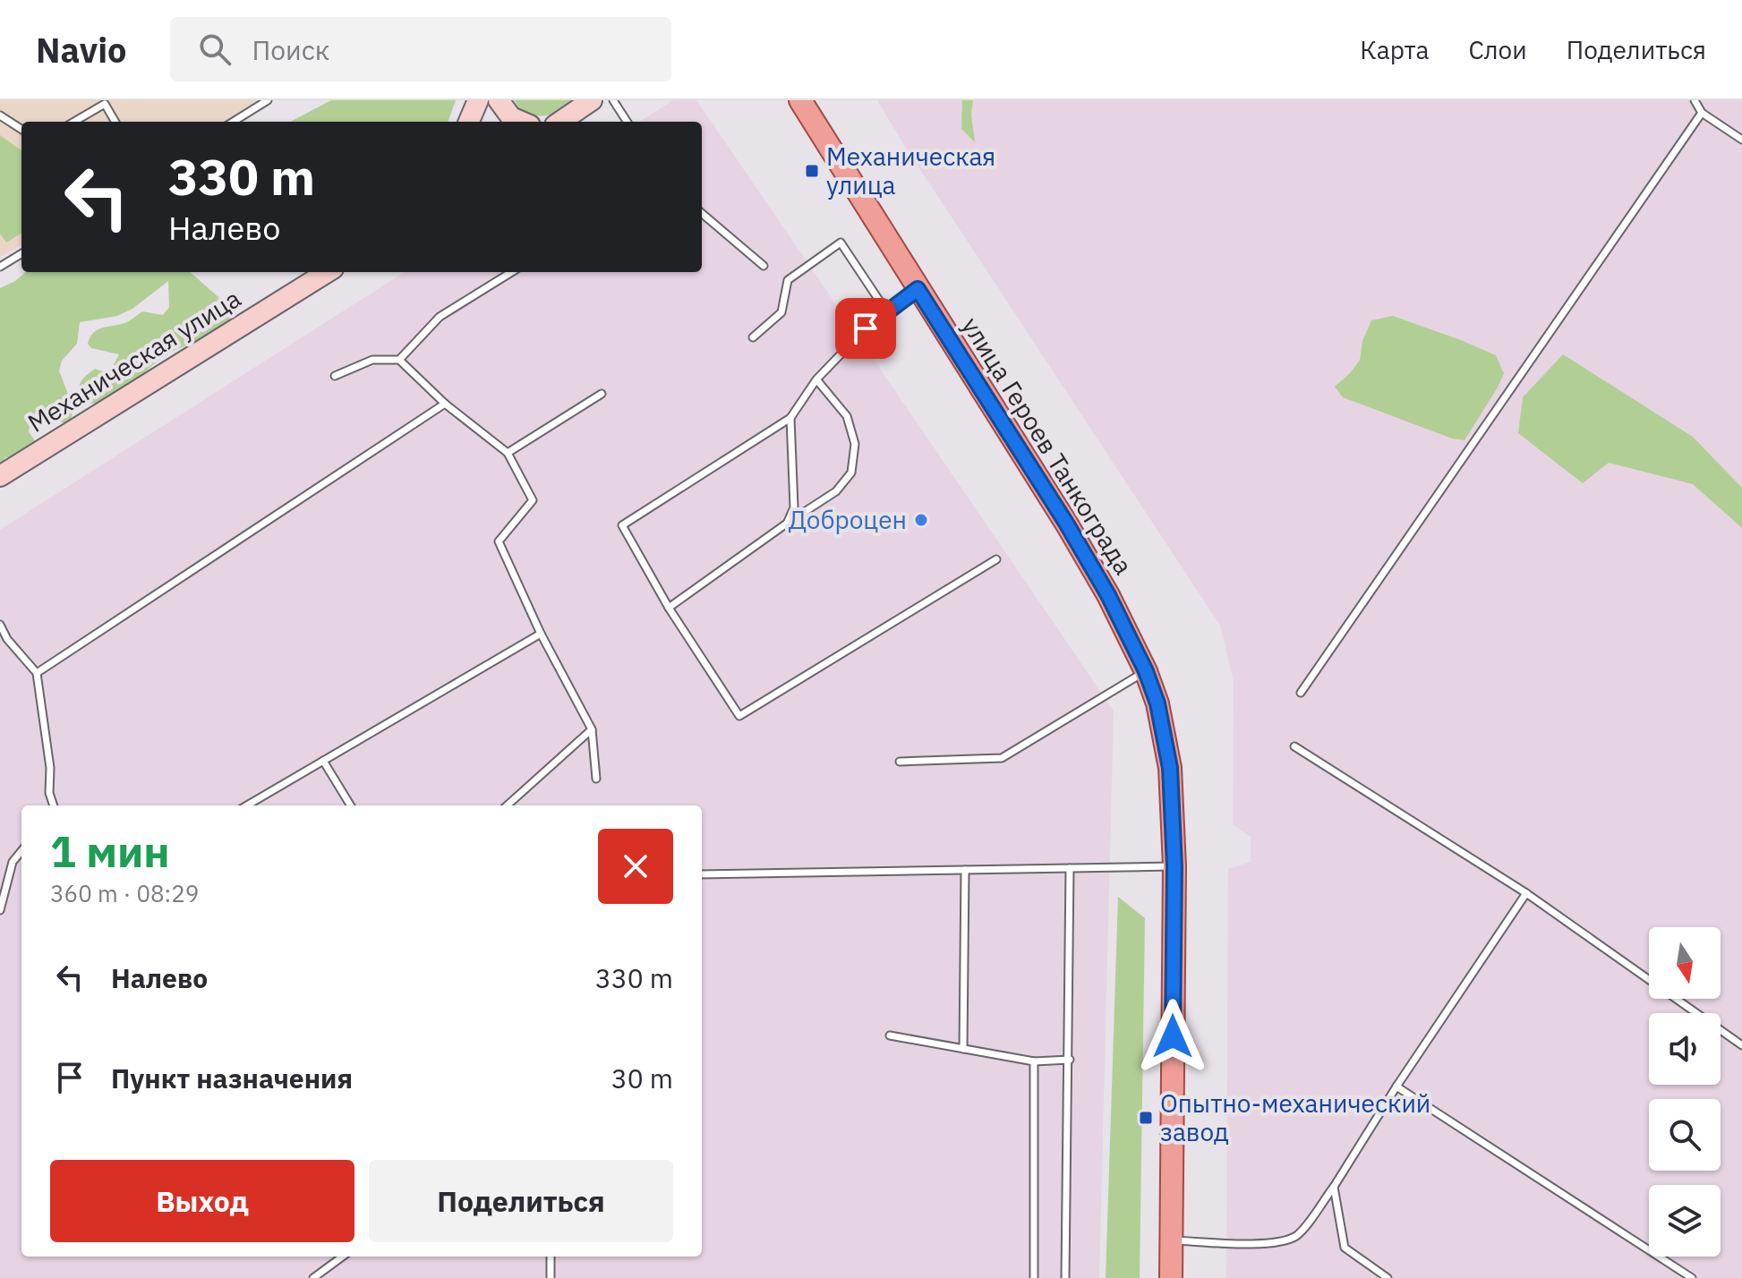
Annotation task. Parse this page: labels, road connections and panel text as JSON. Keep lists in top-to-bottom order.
{
  "streets": {
    "main road": ["улица Героев Танкограда"],
    "street": ["Механическая улица"]
  },
  "places": {
    "transit": ["Механическая улица", "Опытно-механический завод"],
    "other": ["Доброцен"]
  },
  "north": "bottom",
  "page": {
    "header": "Navio",
    "search": "Поиск",
    "nav": ["Карта", "Слои", "Поделиться"],
    "turn": ["330 m", "Налево"],
    "heading": ["1 мин", "360 m · 08:29"],
    "list": [
      {
        "name": "Налево",
        "value": "330 m"
      },
      {
        "name": "Пункт назначения",
        "value": "30 m"
      }
    ],
    "buttons": ["Выход", "Поделиться"]
  }
}
